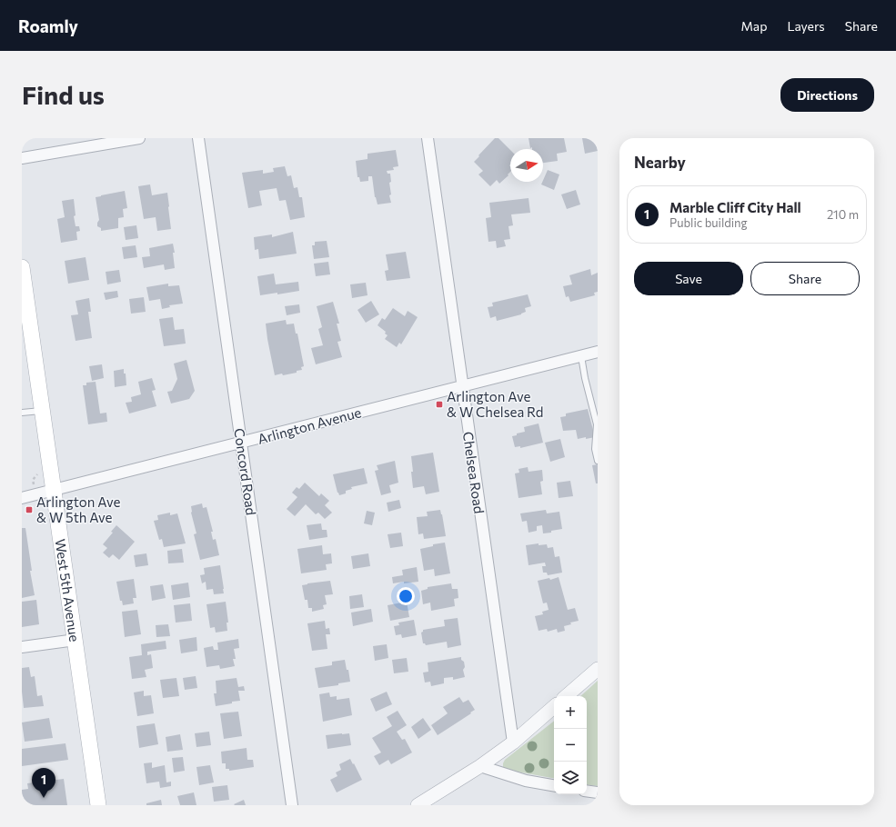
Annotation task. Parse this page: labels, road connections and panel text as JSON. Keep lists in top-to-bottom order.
{
  "streets": {
    "main road": ["West 5th Avenue"],
    "street": ["Arlington Avenue", "Concord Road", "Chelsea Road"]
  },
  "crossings": [
    ["Arlington Avenue", "Concord Road"],
    ["Arlington Avenue", "Chelsea Road"],
    ["Arlington Avenue", "West 5th Avenue"]
  ],
  "places": {
    "transit": ["Arlington Ave & W Chelsea Rd", "Arlington Ave & W 5th Ave"]
  },
  "north": "right",
  "page": {
    "header": "Roamly",
    "nav": ["Map", "Layers", "Share"],
    "buttons": [
      "Directions",
      ["Save", "Share"]
    ],
    "title": "Find us",
    "heading": "Nearby",
    "list": [
      {
        "mark": "1",
        "name": "Marble Cliff City Hall",
        "note": "Public building",
        "value": "210 m"
      }
    ],
    "map_buttons": ["+", "−"],
    "pins": "1"
  }
}
